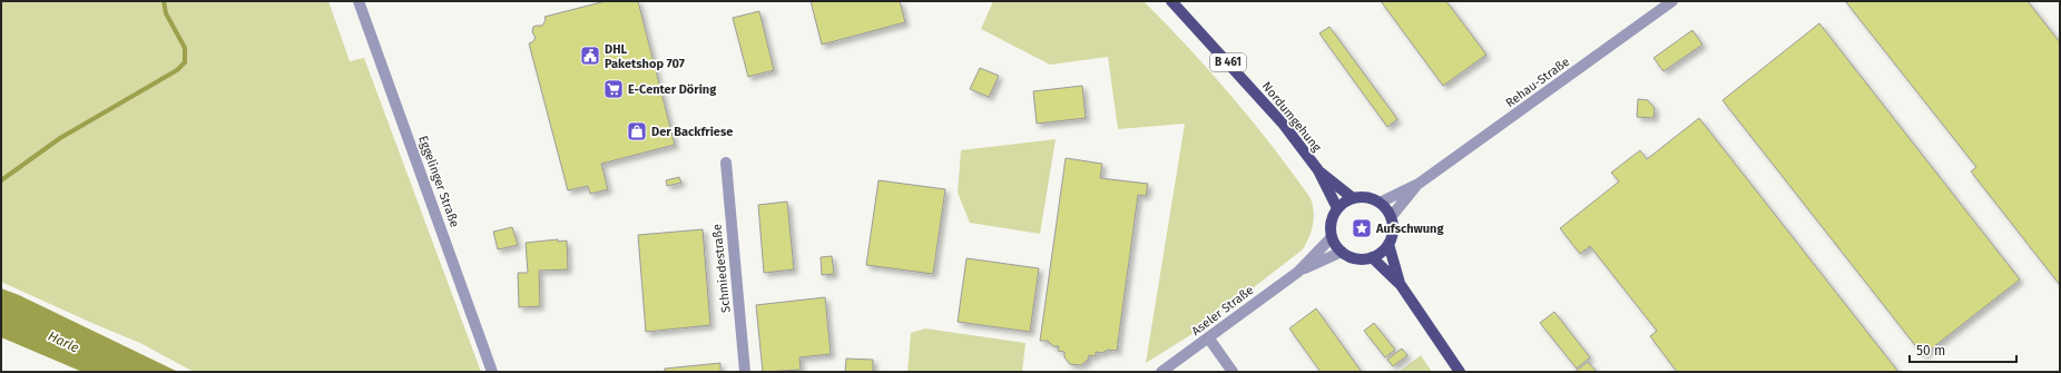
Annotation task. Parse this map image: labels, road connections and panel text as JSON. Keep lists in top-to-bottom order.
{
  "streets": {
    "main road": ["B 461", "Nordumgehung"],
    "street": [
      "Rehau-Straße",
      "Eggelinger Straße",
      "Schmiedestraße",
      "Aseler Straße"
    ]
  },
  "crossings": [
    ["Rehau-Straße", "Nordumgehung"],
    ["Rehau-Straße", "Aseler Straße"],
    ["Nordumgehung", "Aseler Straße"]
  ],
  "water": ["Harle"],
  "places": {
    "public building": ["DHL Paketshop 707"],
    "supermarket": ["E-Center Döring"],
    "shop": ["Der Backfriese"],
    "place": ["Aufschwung"]
  },
  "scale_bar": "50 m"
}
